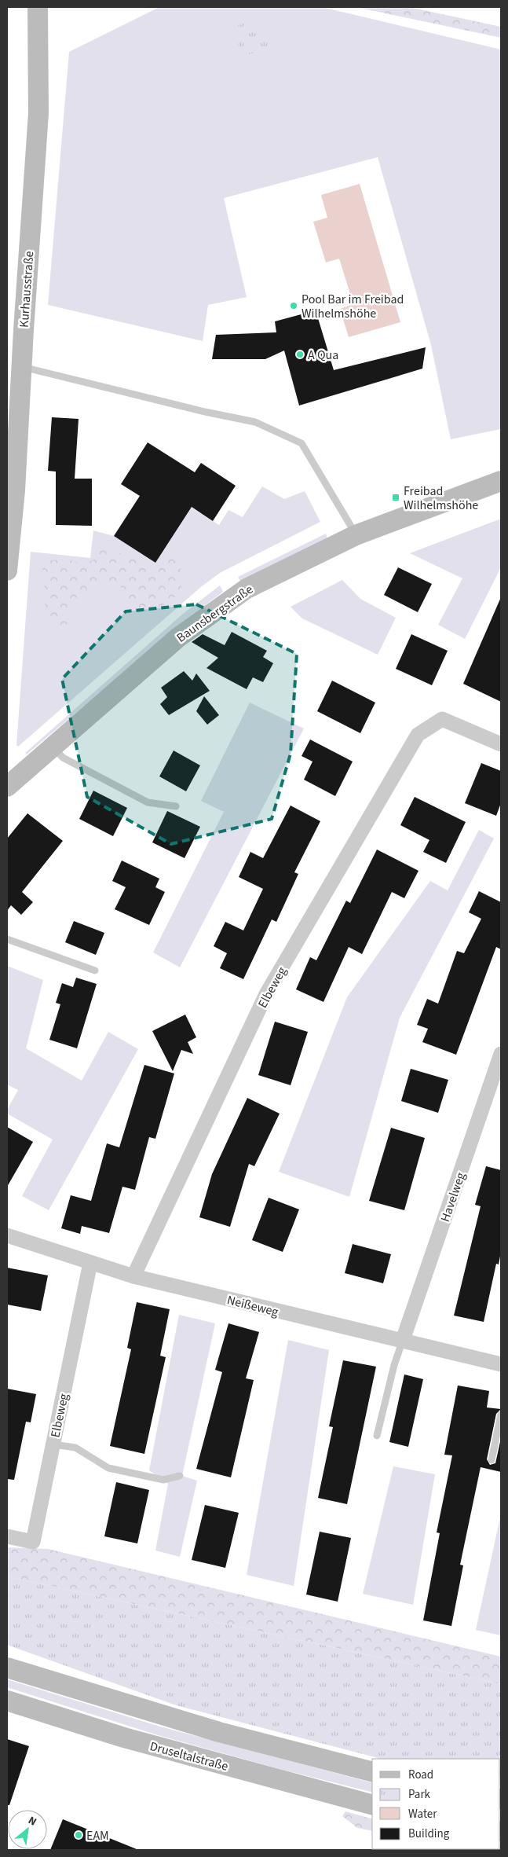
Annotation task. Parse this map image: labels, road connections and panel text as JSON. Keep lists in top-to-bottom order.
{
  "streets": {
    "main road": ["Kurhausstraße", "Baunsbergstraße", "Druseltalstraße"],
    "street": ["Elbeweg", "Havelweg", "Neißeweg"]
  },
  "crossings": [
    ["Elbeweg", "Neißeweg"],
    ["Havelweg", "Neißeweg"]
  ],
  "places": {
    "other": ["Pool Bar im Freibad Wilhelmshöhe", "A Qua", "EAM"],
    "transit": ["Freibad Wilhelmshöhe"]
  },
  "legend": [
    "Road",
    "Park",
    "Water",
    "Building"
  ],
  "north": "top right"
}
